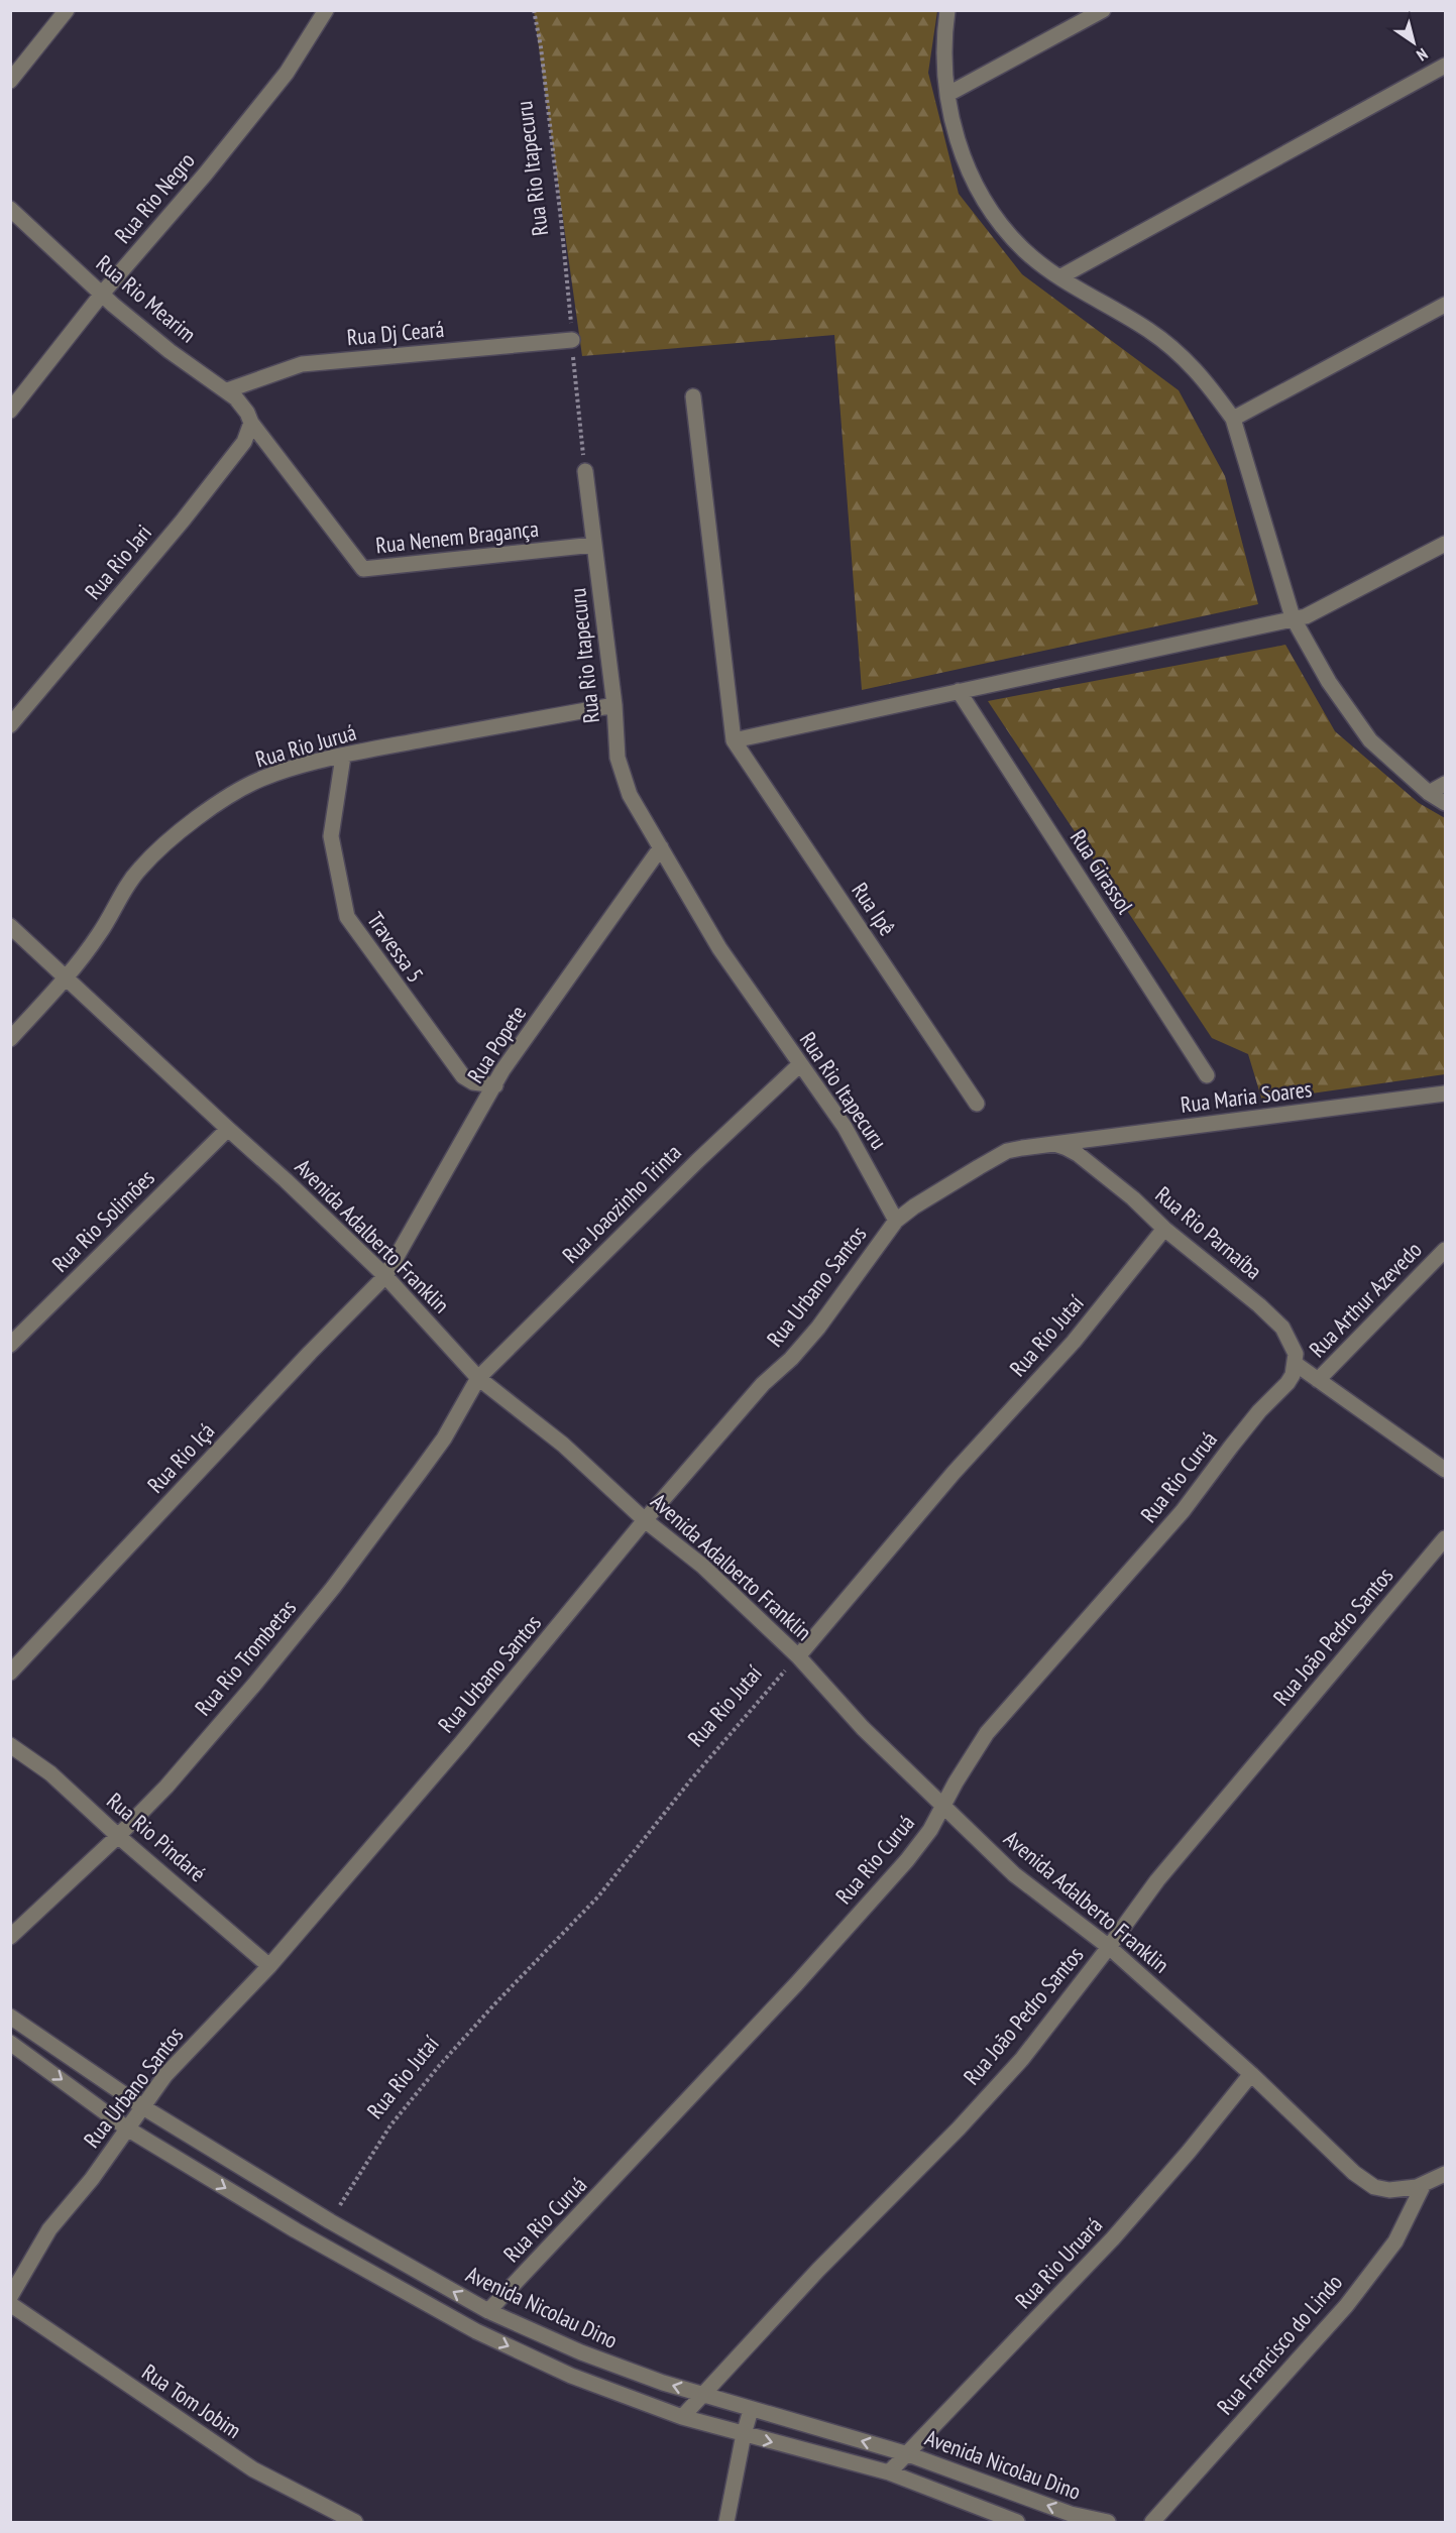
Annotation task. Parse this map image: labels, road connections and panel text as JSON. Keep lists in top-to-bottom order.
{
  "streets": {
    "street": [
      "Rua Rio Itapecuru",
      "Rua Rio Negro",
      "Rua Rio Mearim",
      "Rua Dj Ceará",
      "Rua Nenem Bragança",
      "Rua Rio Jari",
      "Rua Rio Juruá",
      "Rua Girassol",
      "Rua Ipê",
      "Travessa 5",
      "Rua Popete",
      "Rua Maria Soares",
      "Rua Joaozinho Trinta",
      "Rua Rio Solimões",
      "Rua Rio Parnaíba",
      "Avenida Adalberto Franklin",
      "Rua Urbano Santos",
      "Rua Arthur Azevedo",
      "Rua Rio Jutaí",
      "Rua Rio Içá",
      "Rua Rio Curuá",
      "Rua João Pedro Santos",
      "Rua Rio Trombetas",
      "Rua Rio Pindaré",
      "Rua Rio Uruará",
      "Avenida Nicolau Dino",
      "Rua Francisco do Lindo",
      "Rua Tom Jobim"
    ]
  },
  "crossings": [
    ["Rua Rio Itapecuru", "Rua Dj Ceará"],
    ["Rua Rio Itapecuru", "Rua Nenem Bragança"],
    ["Rua Rio Itapecuru", "Rua Rio Juruá"],
    ["Rua Rio Itapecuru", "Rua Popete"],
    ["Rua Rio Itapecuru", "Rua Joaozinho Trinta"],
    ["Rua Rio Itapecuru", "Rua Urbano Santos"],
    ["Rua Rio Negro", "Rua Rio Mearim"],
    ["Rua Rio Mearim", "Rua Dj Ceará"],
    ["Rua Rio Mearim", "Rua Nenem Bragança"],
    ["Rua Rio Mearim", "Rua Rio Jari"],
    ["Rua Nenem Bragança", "Rua Rio Jari"],
    ["Rua Rio Juruá", "Travessa 5"],
    ["Rua Rio Juruá", "Avenida Adalberto Franklin"],
    ["Travessa 5", "Rua Popete"],
    ["Rua Popete", "Avenida Adalberto Franklin"],
    ["Rua Popete", "Rua Rio Içá"],
    ["Rua Maria Soares", "Rua Rio Parnaíba"],
    ["Rua Maria Soares", "Rua Urbano Santos"],
    ["Rua Joaozinho Trinta", "Avenida Adalberto Franklin"],
    ["Rua Joaozinho Trinta", "Rua Rio Trombetas"],
    ["Rua Rio Solimões", "Avenida Adalberto Franklin"],
    ["Rua Rio Parnaíba", "Rua Urbano Santos"],
    ["Rua Rio Parnaíba", "Rua Rio Jutaí"],
    ["Rua Rio Parnaíba", "Rua Rio Curuá"],
    ["Avenida Adalberto Franklin", "Rua Urbano Santos"],
    ["Avenida Adalberto Franklin", "Rua Rio Jutaí"],
    ["Avenida Adalberto Franklin", "Rua Rio Içá"],
    ["Avenida Adalberto Franklin", "Rua Rio Curuá"],
    ["Avenida Adalberto Franklin", "Rua João Pedro Santos"],
    ["Avenida Adalberto Franklin", "Rua Rio Trombetas"],
    ["Avenida Adalberto Franklin", "Rua Rio Uruará"],
    ["Avenida Adalberto Franklin", "Rua Francisco do Lindo"],
    ["Rua Urbano Santos", "Rua Rio Pindaré"],
    ["Rua Urbano Santos", "Avenida Nicolau Dino"],
    ["Rua Rio Jutaí", "Avenida Nicolau Dino"],
    ["Rua Rio Curuá", "Avenida Nicolau Dino"],
    ["Rua João Pedro Santos", "Avenida Nicolau Dino"],
    ["Rua Rio Trombetas", "Rua Rio Pindaré"],
    ["Rua Rio Uruará", "Avenida Nicolau Dino"]
  ],
  "north": "bottom right"
}
